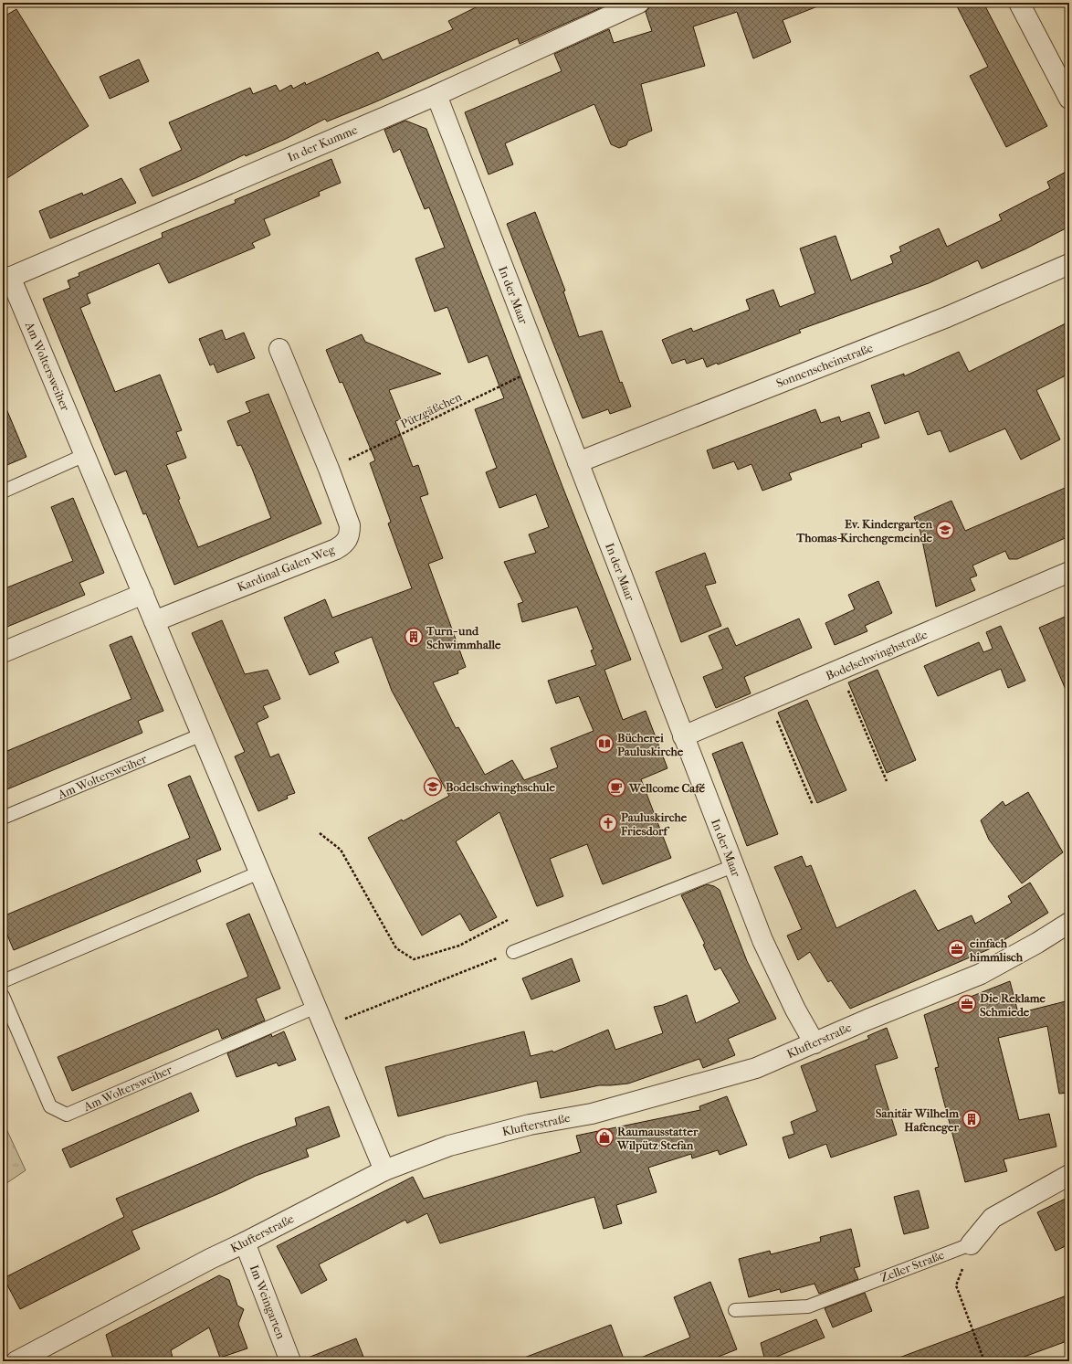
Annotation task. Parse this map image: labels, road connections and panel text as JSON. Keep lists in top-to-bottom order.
{
  "streets": {
    "street": [
      "In der Kumme",
      "In der Maar",
      "Sonnenscheinstraße",
      "Am Woltersweiher",
      "Kardinal-Galen-Weg",
      "Bodelschwinghstraße",
      "Klufterstraße",
      "Zeller Straße",
      "Im Weingarten"
    ],
    "path": ["Pützgäßchen"]
  },
  "crossings": [
    ["In der Kumme", "In der Maar"],
    ["In der Kumme", "Am Woltersweiher"],
    ["In der Maar", "Sonnenscheinstraße"],
    ["In der Maar", "Pützgäßchen"],
    ["In der Maar", "Bodelschwinghstraße"],
    ["In der Maar", "Klufterstraße"],
    ["Am Woltersweiher", "Kardinal-Galen-Weg"],
    ["Am Woltersweiher", "Klufterstraße"],
    ["Pützgäßchen", "Kardinal-Galen-Weg"],
    ["Klufterstraße", "Im Weingarten"]
  ],
  "places": {
    "school or university": ["Ev. Kindergarten Thomas-Kirchengemeinde", "Bodelschwinghschule"],
    "building": ["Turn- und Schwimmhalle", "Sanitär Wilhelm Hafeneger"],
    "library": ["Bücherei Pauluskirche"],
    "cafe": ["Wellcome Café"],
    "church": ["Pauluskirche Friesdorf"],
    "office": ["einfach himmlisch", "Die Reklame Schmiede"],
    "shop": ["Raumausstatter Wilpütz Stefan"]
  }
}
